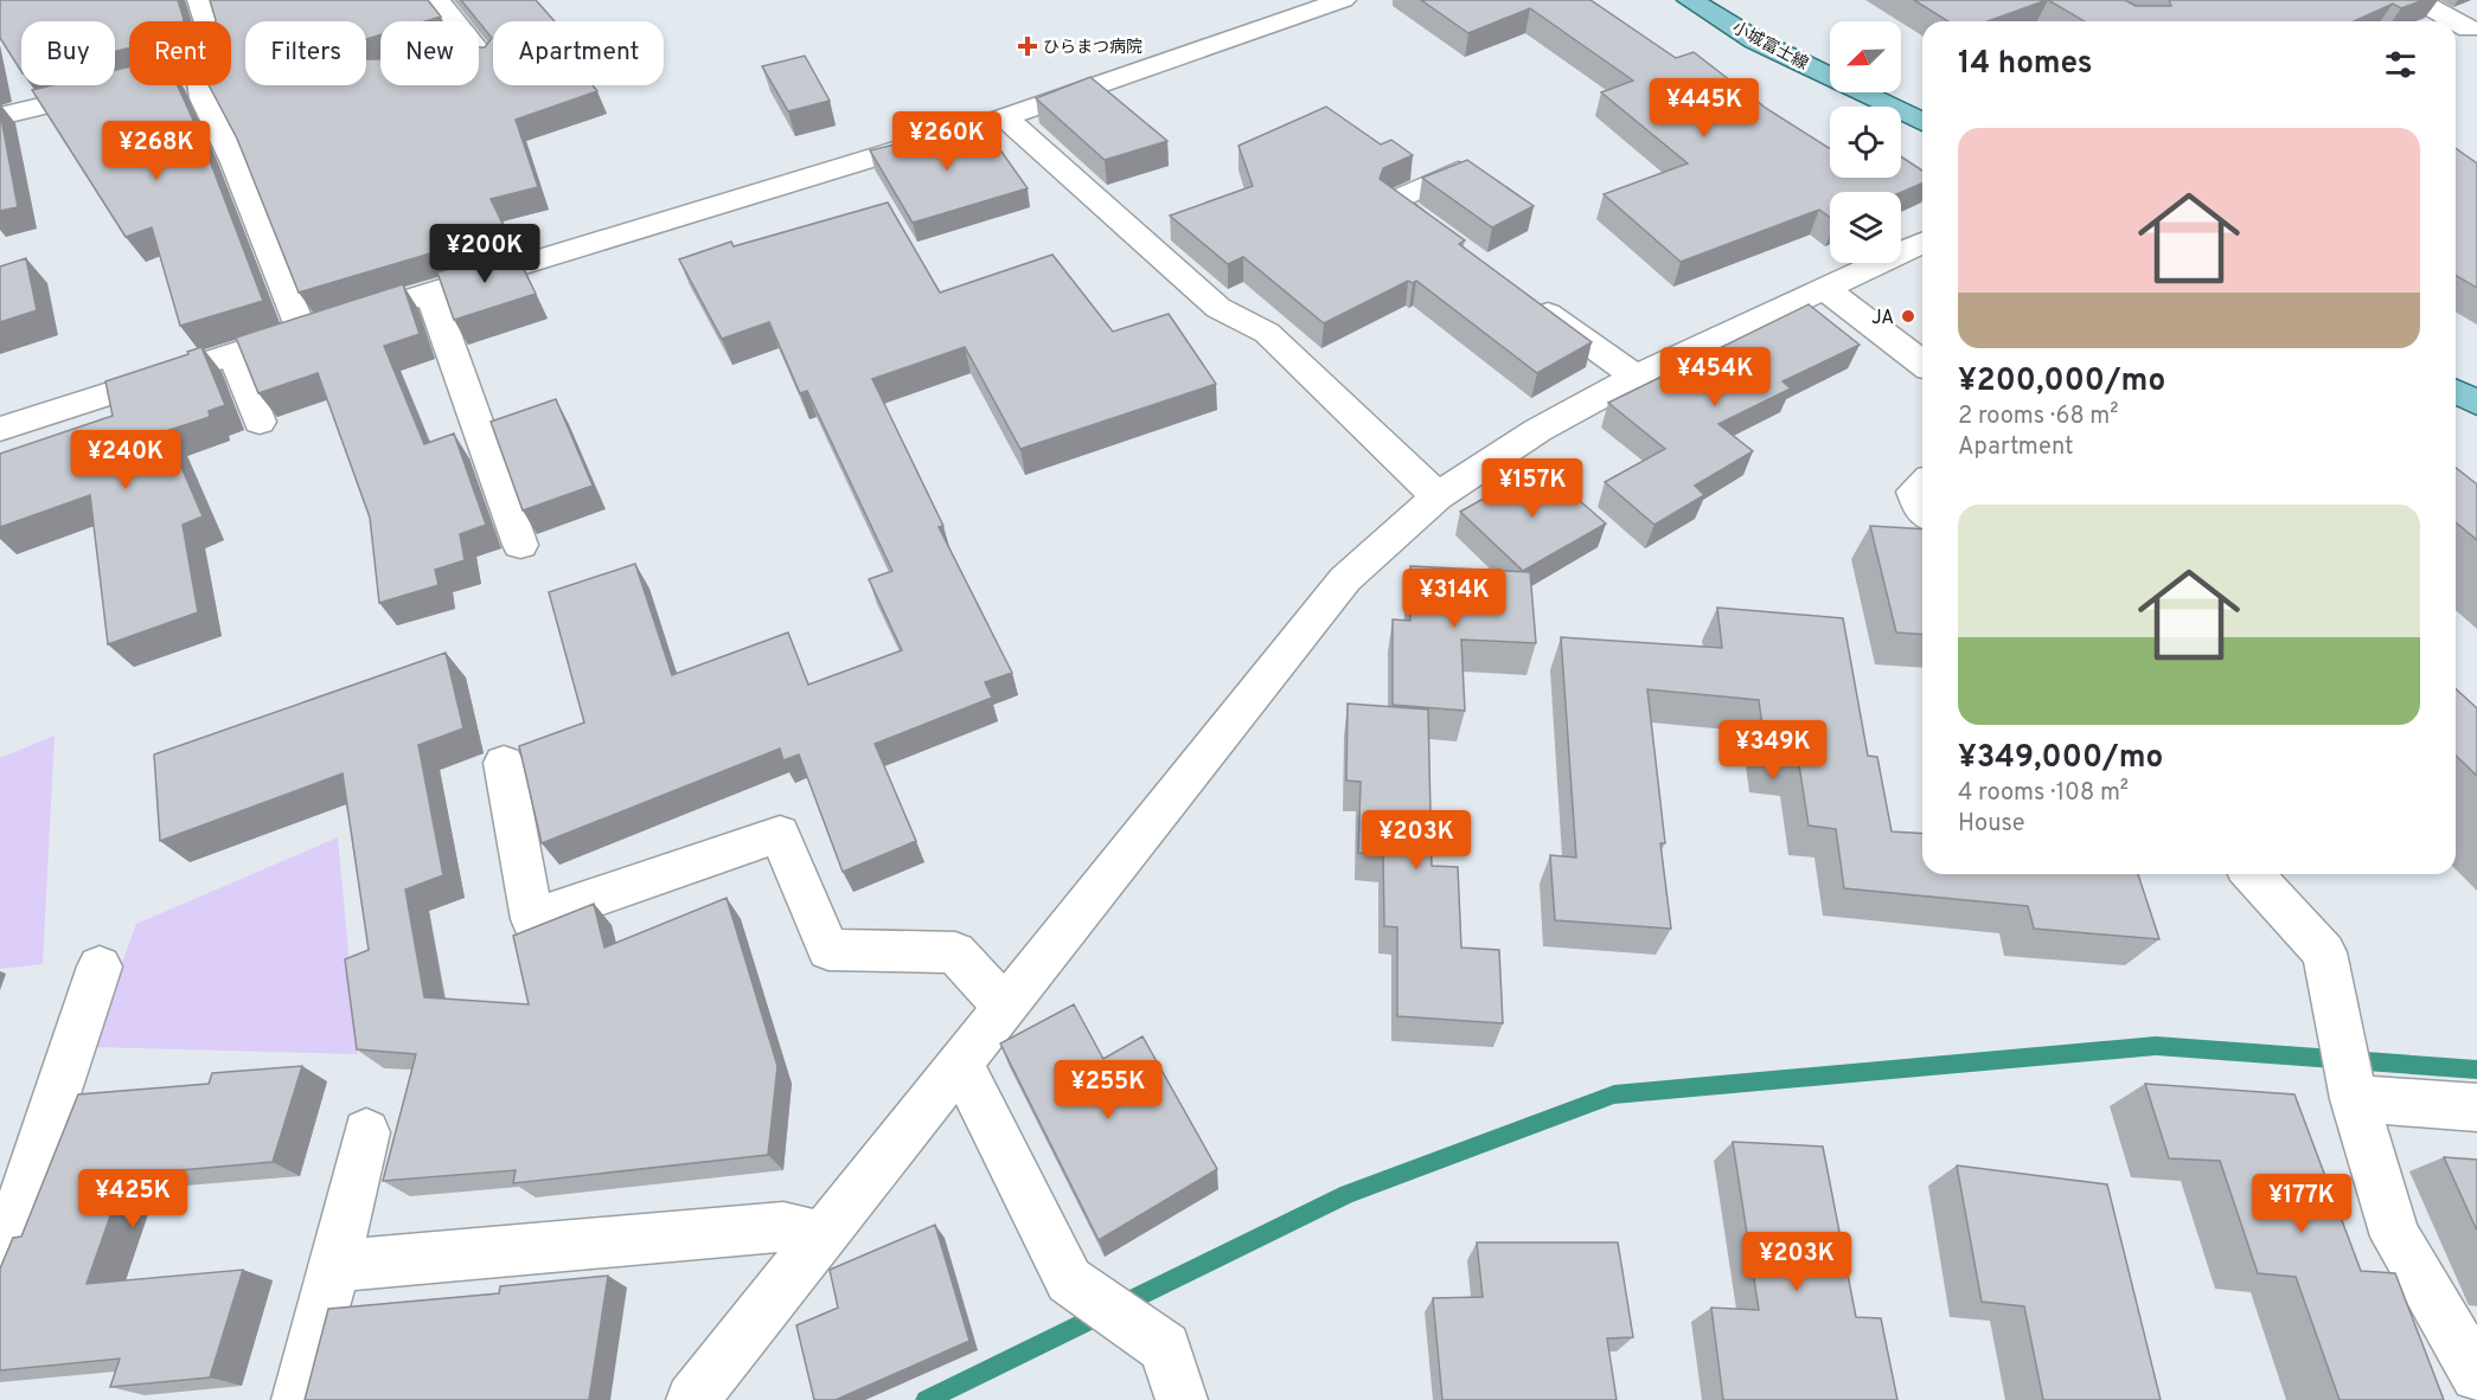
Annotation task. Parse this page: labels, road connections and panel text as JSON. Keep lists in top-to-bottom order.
{
  "streets": {
    "main road": ["小城富士線"]
  },
  "places": {
    "health": ["ひらまつ病院"],
    "other": ["JA"]
  },
  "north": "bottom left",
  "page": {
    "chip": [
      "Buy",
      "Rent",
      "Filters",
      "New",
      "Apartment"
    ],
    "heading": "14 homes",
    "price": [
      "¥445K",
      "¥260K",
      "¥268K",
      "¥200K",
      "¥454K",
      "¥240K",
      "¥157K",
      "¥314K",
      "¥349K",
      "¥203K",
      "¥255K",
      "¥425K",
      "¥177K",
      "¥203K"
    ],
    "list": [
      {
        "name": "¥200,000/mo",
        "note": "2 rooms · 68 m² · Apartment"
      },
      {
        "name": "¥349,000/mo",
        "note": "4 rooms · 108 m² · House"
      }
    ]
  }
}
